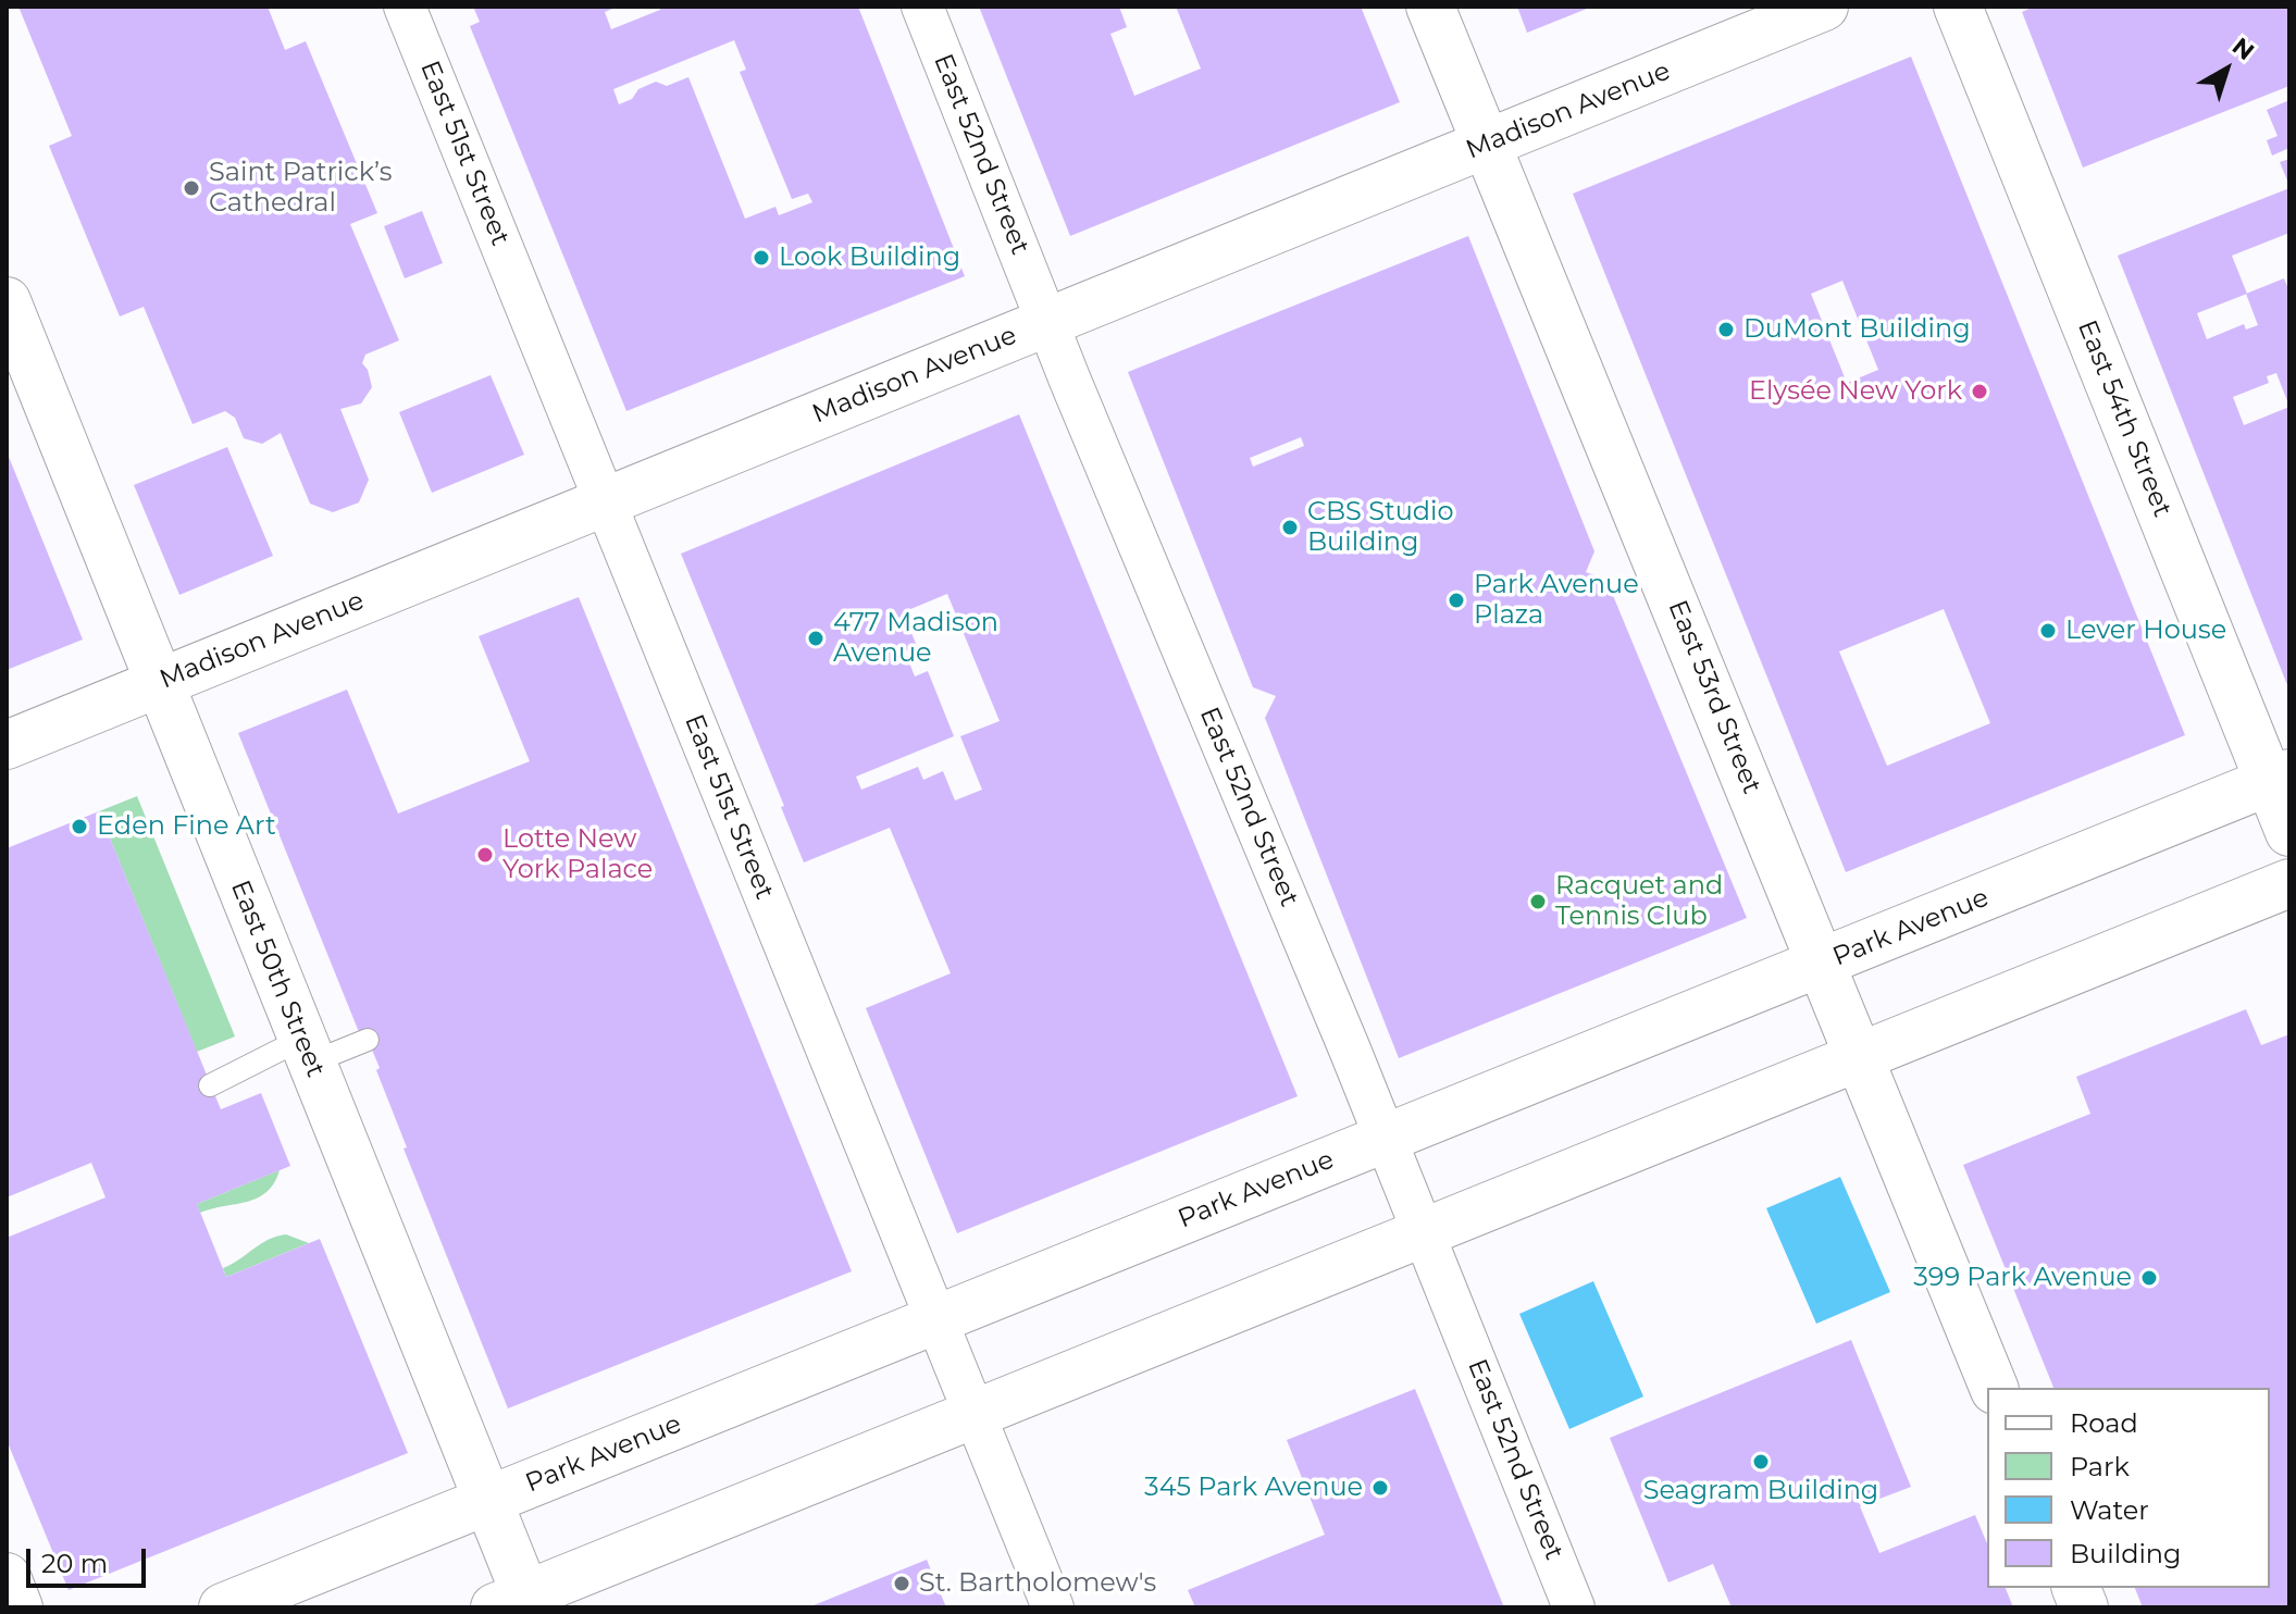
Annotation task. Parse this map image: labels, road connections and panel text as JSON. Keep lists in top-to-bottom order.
{
  "streets": {
    "main road": [
      "Madison Avenue",
      "East 54th Street",
      "East 53rd Street",
      "Park Avenue",
      "East 50th Street"
    ],
    "street": ["East 51st Street", "East 52nd Street"]
  },
  "crossings": [
    ["Madison Avenue", "East 51st Street"],
    ["Madison Avenue", "East 52nd Street"],
    ["Madison Avenue", "East 53rd Street"],
    ["Madison Avenue", "East 50th Street"],
    ["East 51st Street", "Park Avenue"],
    ["East 52nd Street", "Park Avenue"],
    ["East 54th Street", "Park Avenue"],
    ["East 53rd Street", "Park Avenue"],
    ["Park Avenue", "East 50th Street"]
  ],
  "places": [
    "Saint Patrick’s Cathedral",
    "Look Building",
    "DuMont Building",
    "Elysée New York",
    "CBS Studio Building",
    "Park Avenue Plaza",
    "Lever House",
    "477 Madison Avenue",
    "Eden Fine Art",
    "Lotte New York Palace",
    "Racquet and Tennis Club",
    "399 Park Avenue",
    "Seagram Building",
    "345 Park Avenue",
    "St. Bartholomew's"
  ],
  "legend": [
    "Road",
    "Park",
    "Water",
    "Building"
  ],
  "scale_bar": "20 m",
  "north": "top right"
}
